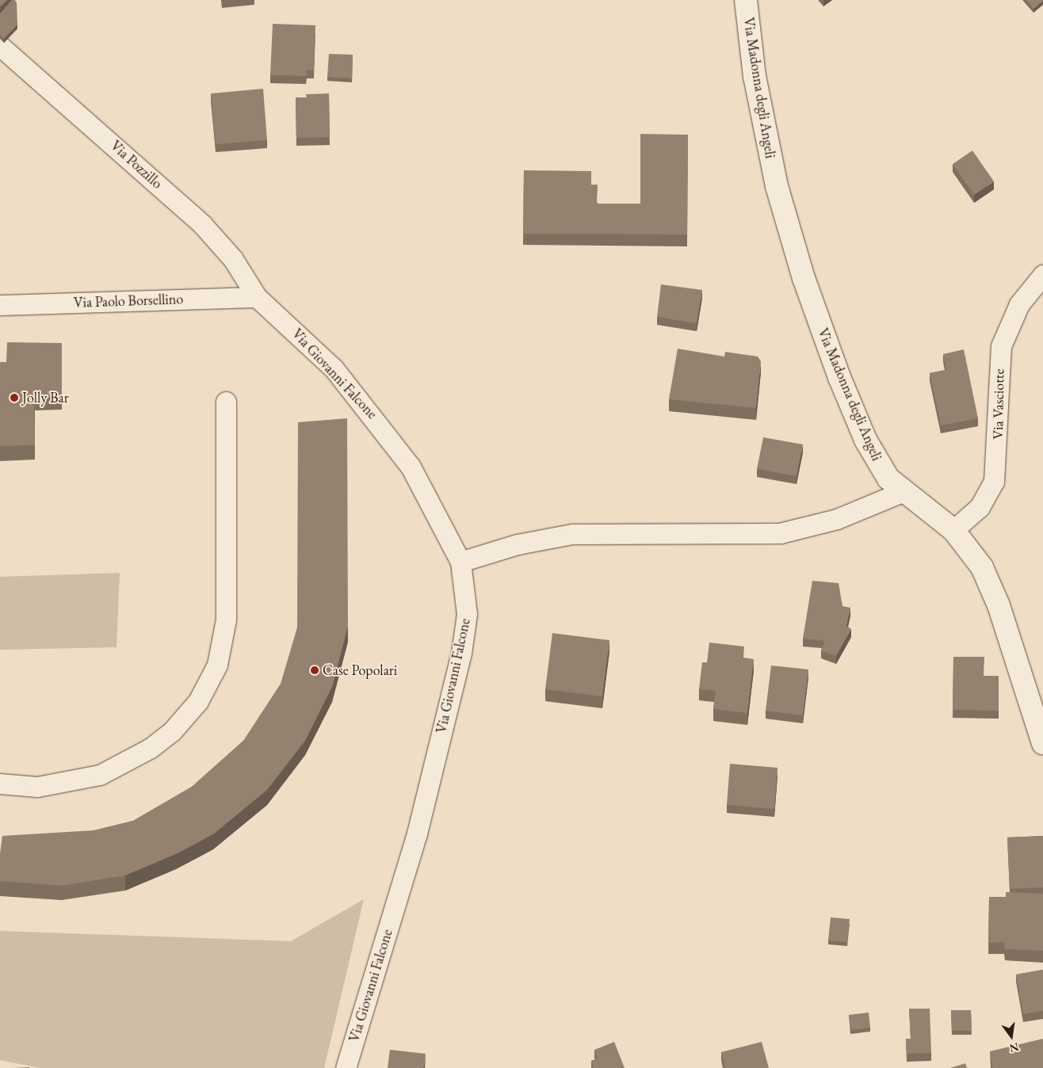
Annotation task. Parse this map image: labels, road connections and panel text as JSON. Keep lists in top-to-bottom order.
{
  "streets": {
    "street": [
      "Via Madonna degli Angeli",
      "Via Pozzillo",
      "Via Paolo Borsellino",
      "Via Giovanni Falcone",
      "Via Vasciotte"
    ]
  },
  "crossings": [
    ["Via Madonna degli Angeli", "Via Vasciotte"],
    ["Via Pozzillo", "Via Paolo Borsellino"],
    ["Via Pozzillo", "Via Giovanni Falcone"],
    ["Via Paolo Borsellino", "Via Giovanni Falcone"]
  ],
  "places": ["Jolly Bar", "Case Popolari"],
  "north": "bottom"
}
